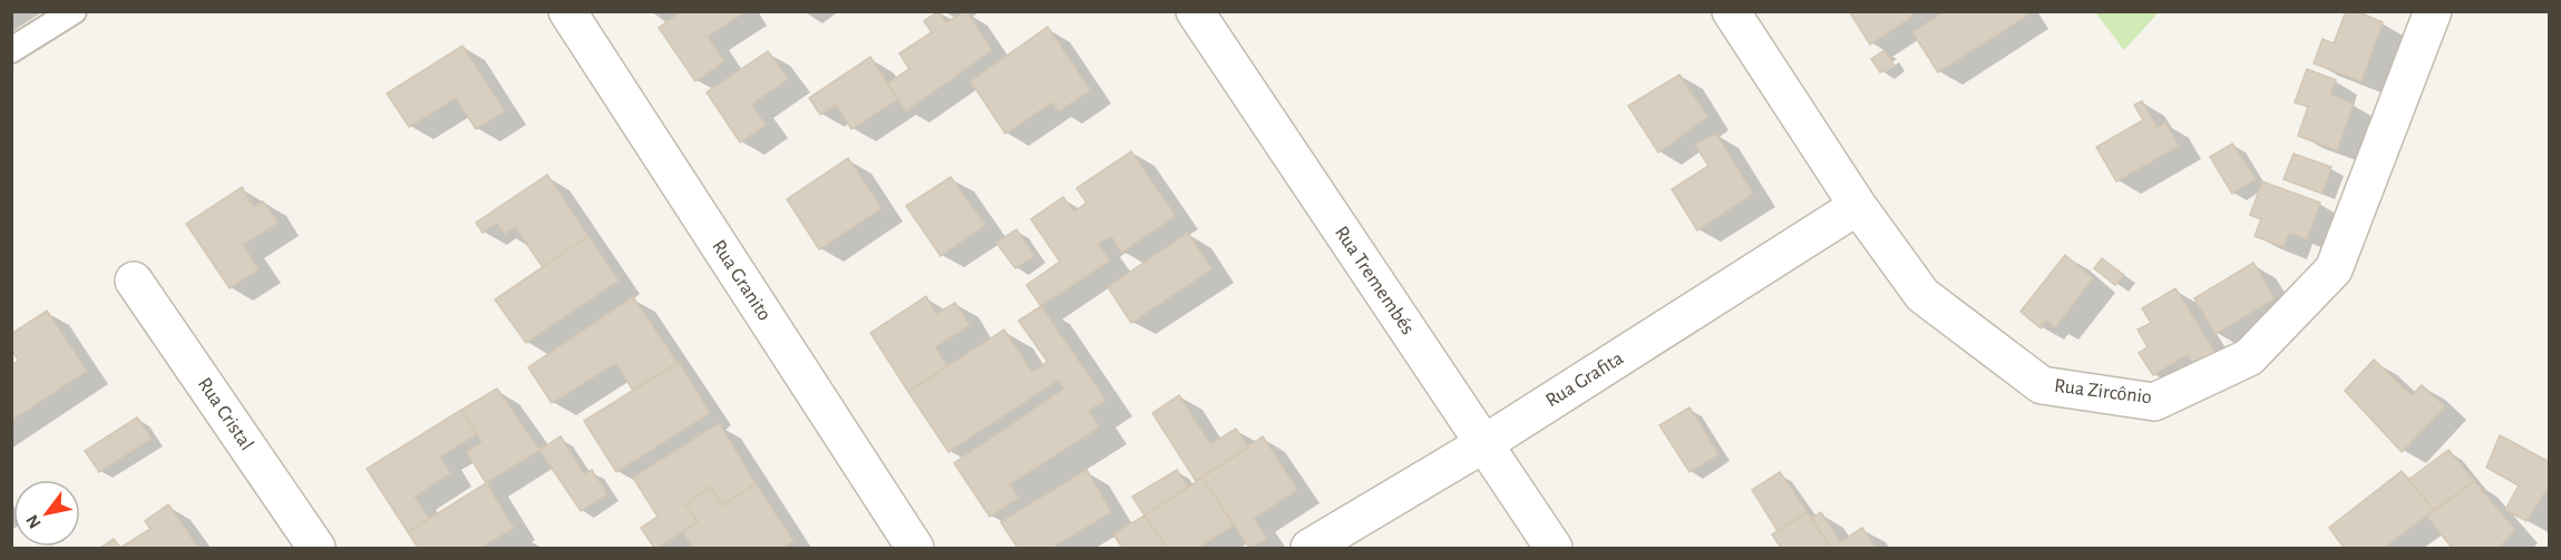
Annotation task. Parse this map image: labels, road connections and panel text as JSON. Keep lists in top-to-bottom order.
{
  "streets": {
    "street": [
      "Rua Granito",
      "Rua Tremembés",
      "Rua Grafita",
      "Rua Zircônio",
      "Rua Cristal"
    ]
  },
  "crossings": [
    ["Rua Tremembés", "Rua Grafita"],
    ["Rua Grafita", "Rua Zircônio"]
  ],
  "north": "bottom left"
}
